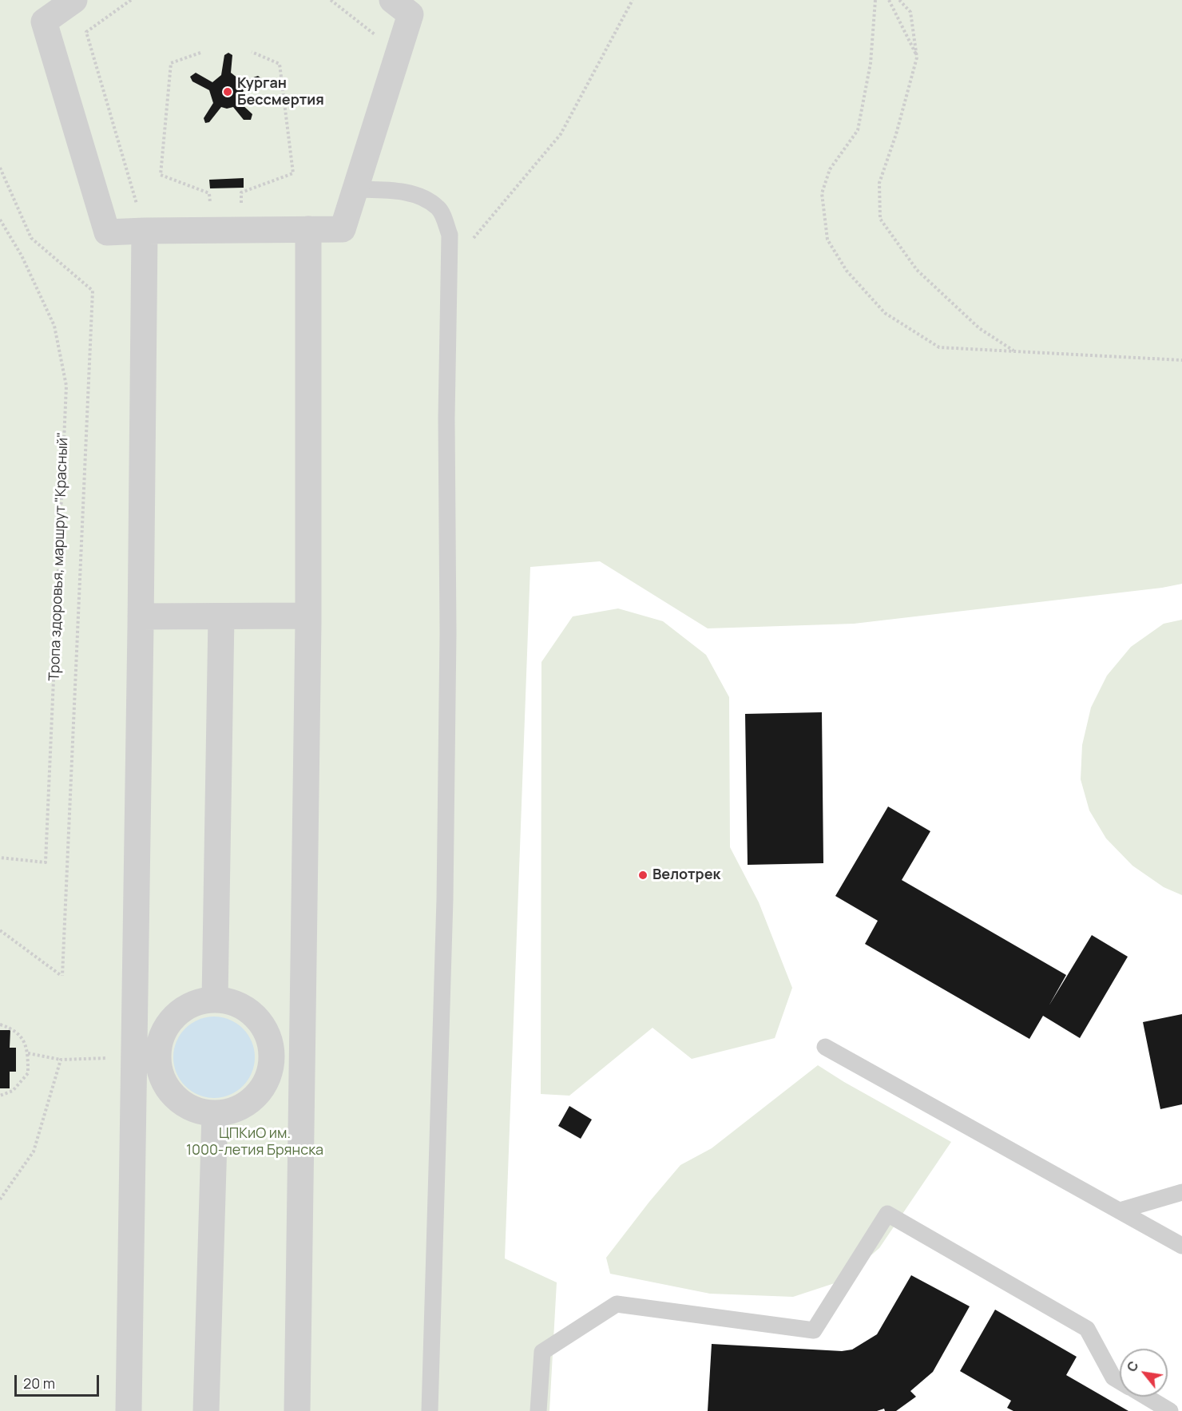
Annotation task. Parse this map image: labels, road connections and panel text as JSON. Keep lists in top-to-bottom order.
{
  "streets": {
    "path": ["Тропа здоровья, маршрут \"Красный\""]
  },
  "parks": ["ЦПКиО им. 1000-летия Брянска"],
  "places": ["Курган Бессмертия", "Велотрек"],
  "scale_bar": "20 m",
  "north": "top left"
}
